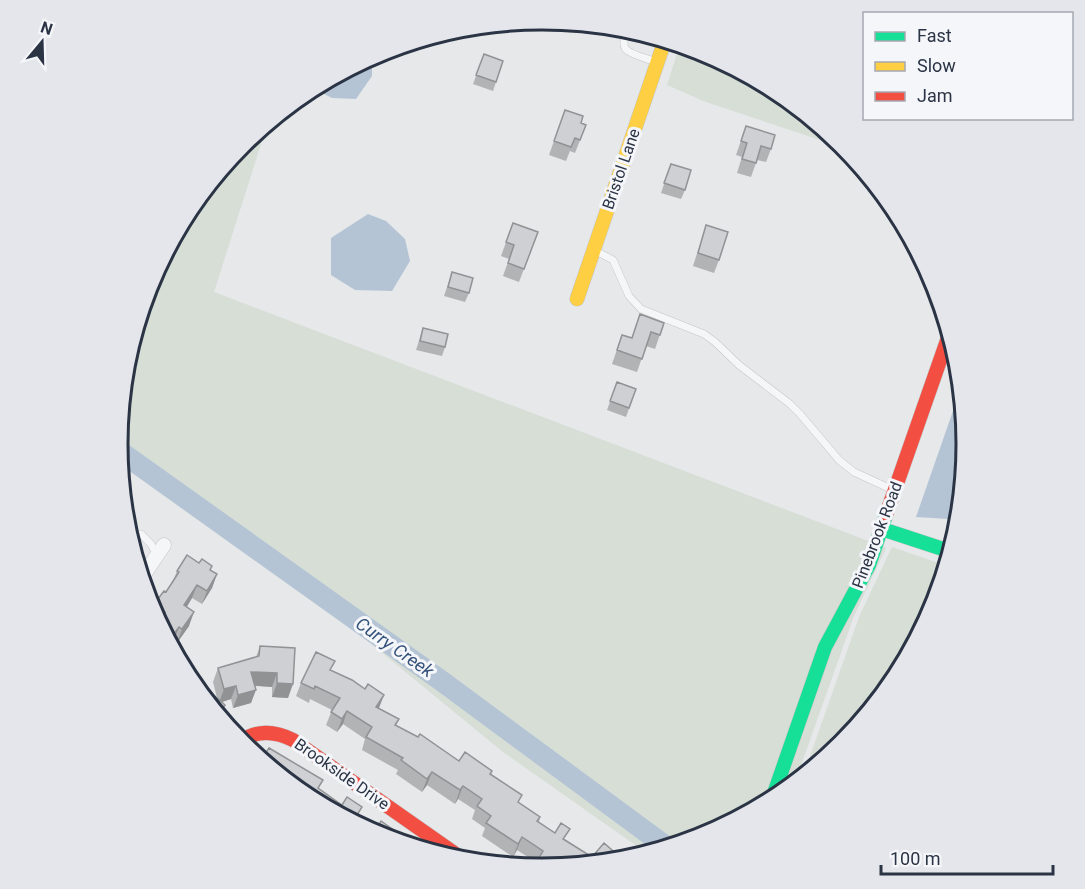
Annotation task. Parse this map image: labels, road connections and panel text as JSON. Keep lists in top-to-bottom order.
{
  "streets": {
    "street": ["Bristol Lane", "Pinebrook Road", "Brookside Drive"]
  },
  "water": ["Curry Creek"],
  "legend": ["Fast", "Slow", "Jam"],
  "scale_bar": "100 m",
  "north": "top"
}
